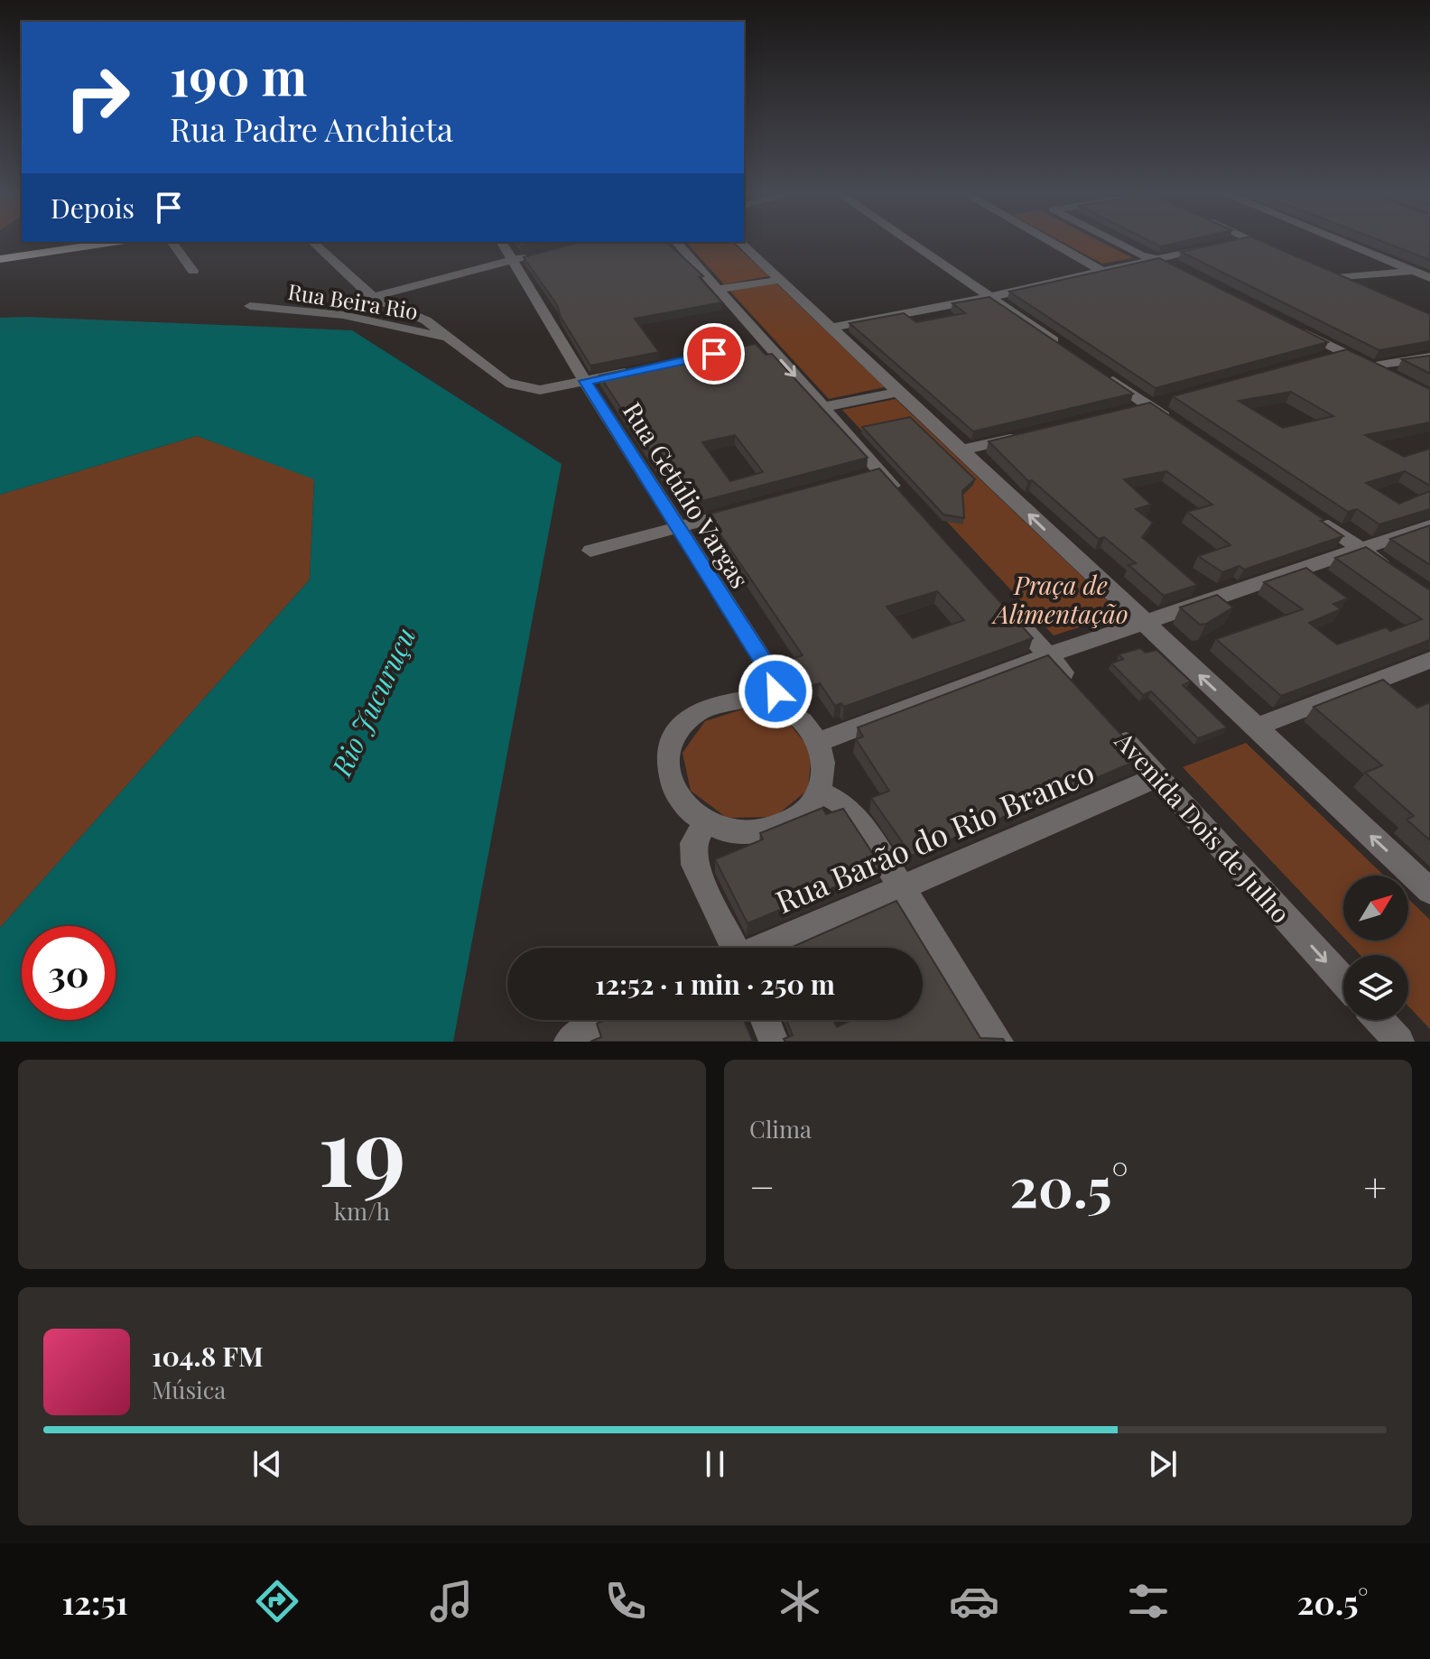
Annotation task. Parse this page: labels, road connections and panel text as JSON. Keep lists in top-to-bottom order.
{
  "streets": {
    "street": [
      "Rua Beira Rio",
      "Rua Getúlio Vargas",
      "Avenida Dois de Julho",
      "Rua Barão do Rio Branco"
    ]
  },
  "crossings": [
    ["Avenida Dois de Julho", "Rua Barão do Rio Branco"]
  ],
  "water": ["Rio Jucuruçu"],
  "parks": ["Praça de Alimentação"],
  "north": "top right",
  "page": {
    "turn": ["190 m", "Rua Padre Anchieta"],
    "then": "Depois",
    "limit": "30",
    "trip": "12:52 · 1 min · 250 m",
    "tile": [
      ["19", "km/h"],
      "Clima"
    ],
    "heat": ["−", "20.5°", "+"],
    "song": ["104.8 FM", "Música"],
    "tabs": ["12:51", "20.5°"]
  }
}
